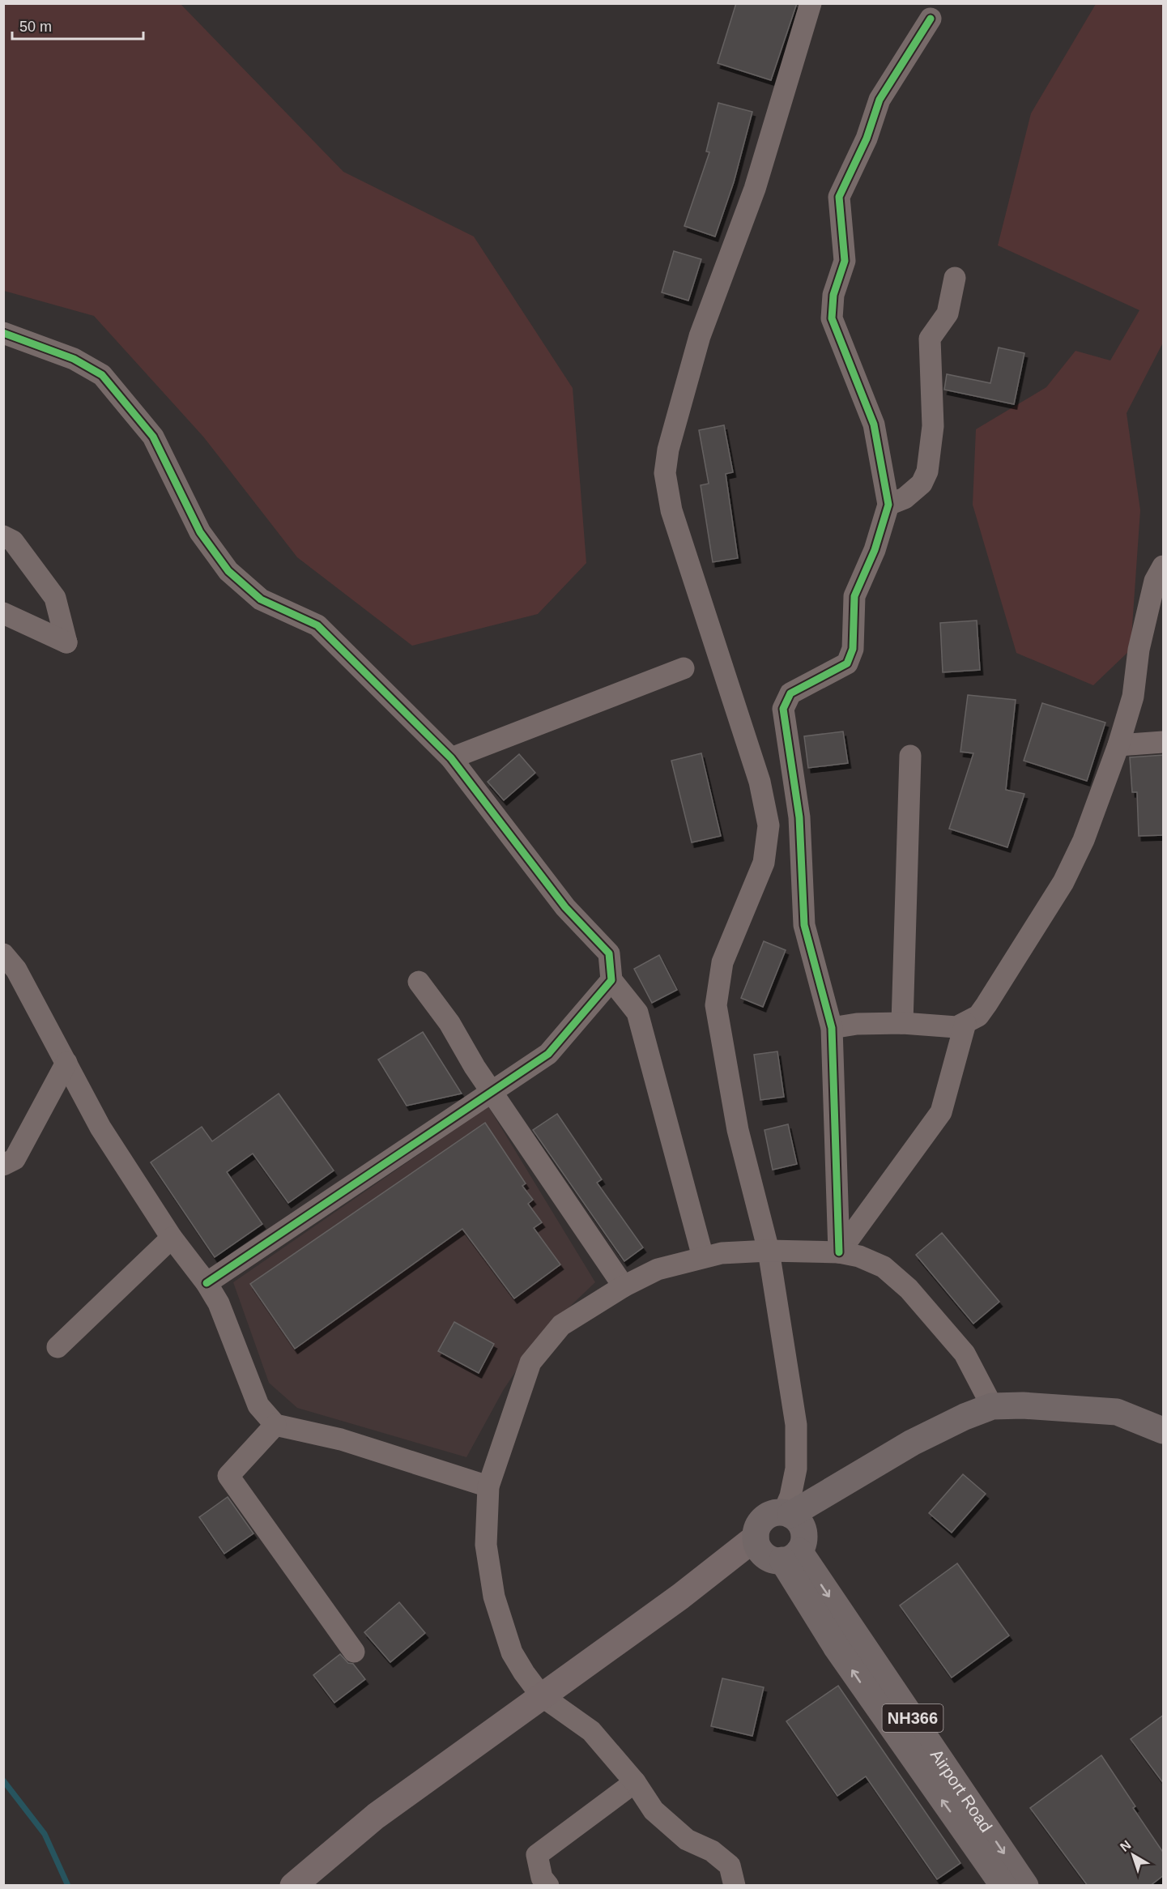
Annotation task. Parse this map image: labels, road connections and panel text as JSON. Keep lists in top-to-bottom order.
{
  "streets": {
    "highway": ["NH366", "Airport Road"]
  },
  "scale_bar": "50 m",
  "north": "top left"
}
